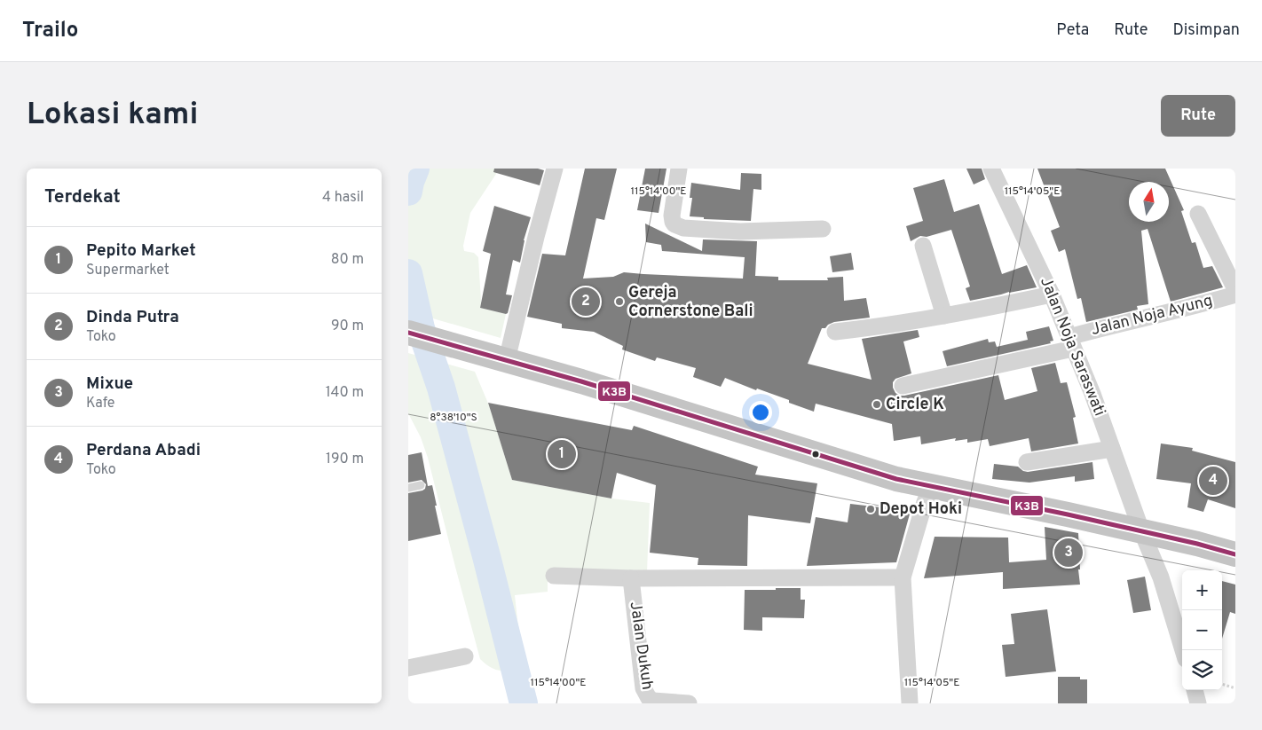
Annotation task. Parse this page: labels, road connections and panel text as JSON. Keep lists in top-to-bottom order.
{
  "streets": {
    "street": ["Jalan Noja Ayung", "Jalan Noja Saraswati", "Jalan Dukuh"]
  },
  "crossings": [
    ["Jalan Noja Ayung", "Jalan Noja Saraswati"]
  ],
  "places": ["Gereja Cornerstone Bali", "Circle K", "Depot Hoki"],
  "lines": ["transit line K3B"],
  "north": "top",
  "page": {
    "header": "Trailo",
    "nav": ["Peta", "Rute", "Disimpan"],
    "buttons": "Rute",
    "title": "Lokasi kami",
    "heading": ["Terdekat", "4 hasil"],
    "list": [
      {
        "mark": "1",
        "name": "Pepito Market",
        "note": "Supermarket",
        "value": "80 m"
      },
      {
        "mark": "2",
        "name": "Dinda Putra",
        "note": "Toko",
        "value": "90 m"
      },
      {
        "mark": "3",
        "name": "Mixue",
        "note": "Kafe",
        "value": "140 m"
      },
      {
        "mark": "4",
        "name": "Perdana Abadi",
        "note": "Toko",
        "value": "190 m"
      }
    ],
    "pins": [
      "2",
      "1",
      "4",
      "3"
    ],
    "map_buttons": ["+", "−"]
  },
  "coordinates": ["115°14'00\"E", "115°14'05\"E", "8°38'10\"S"]
}
